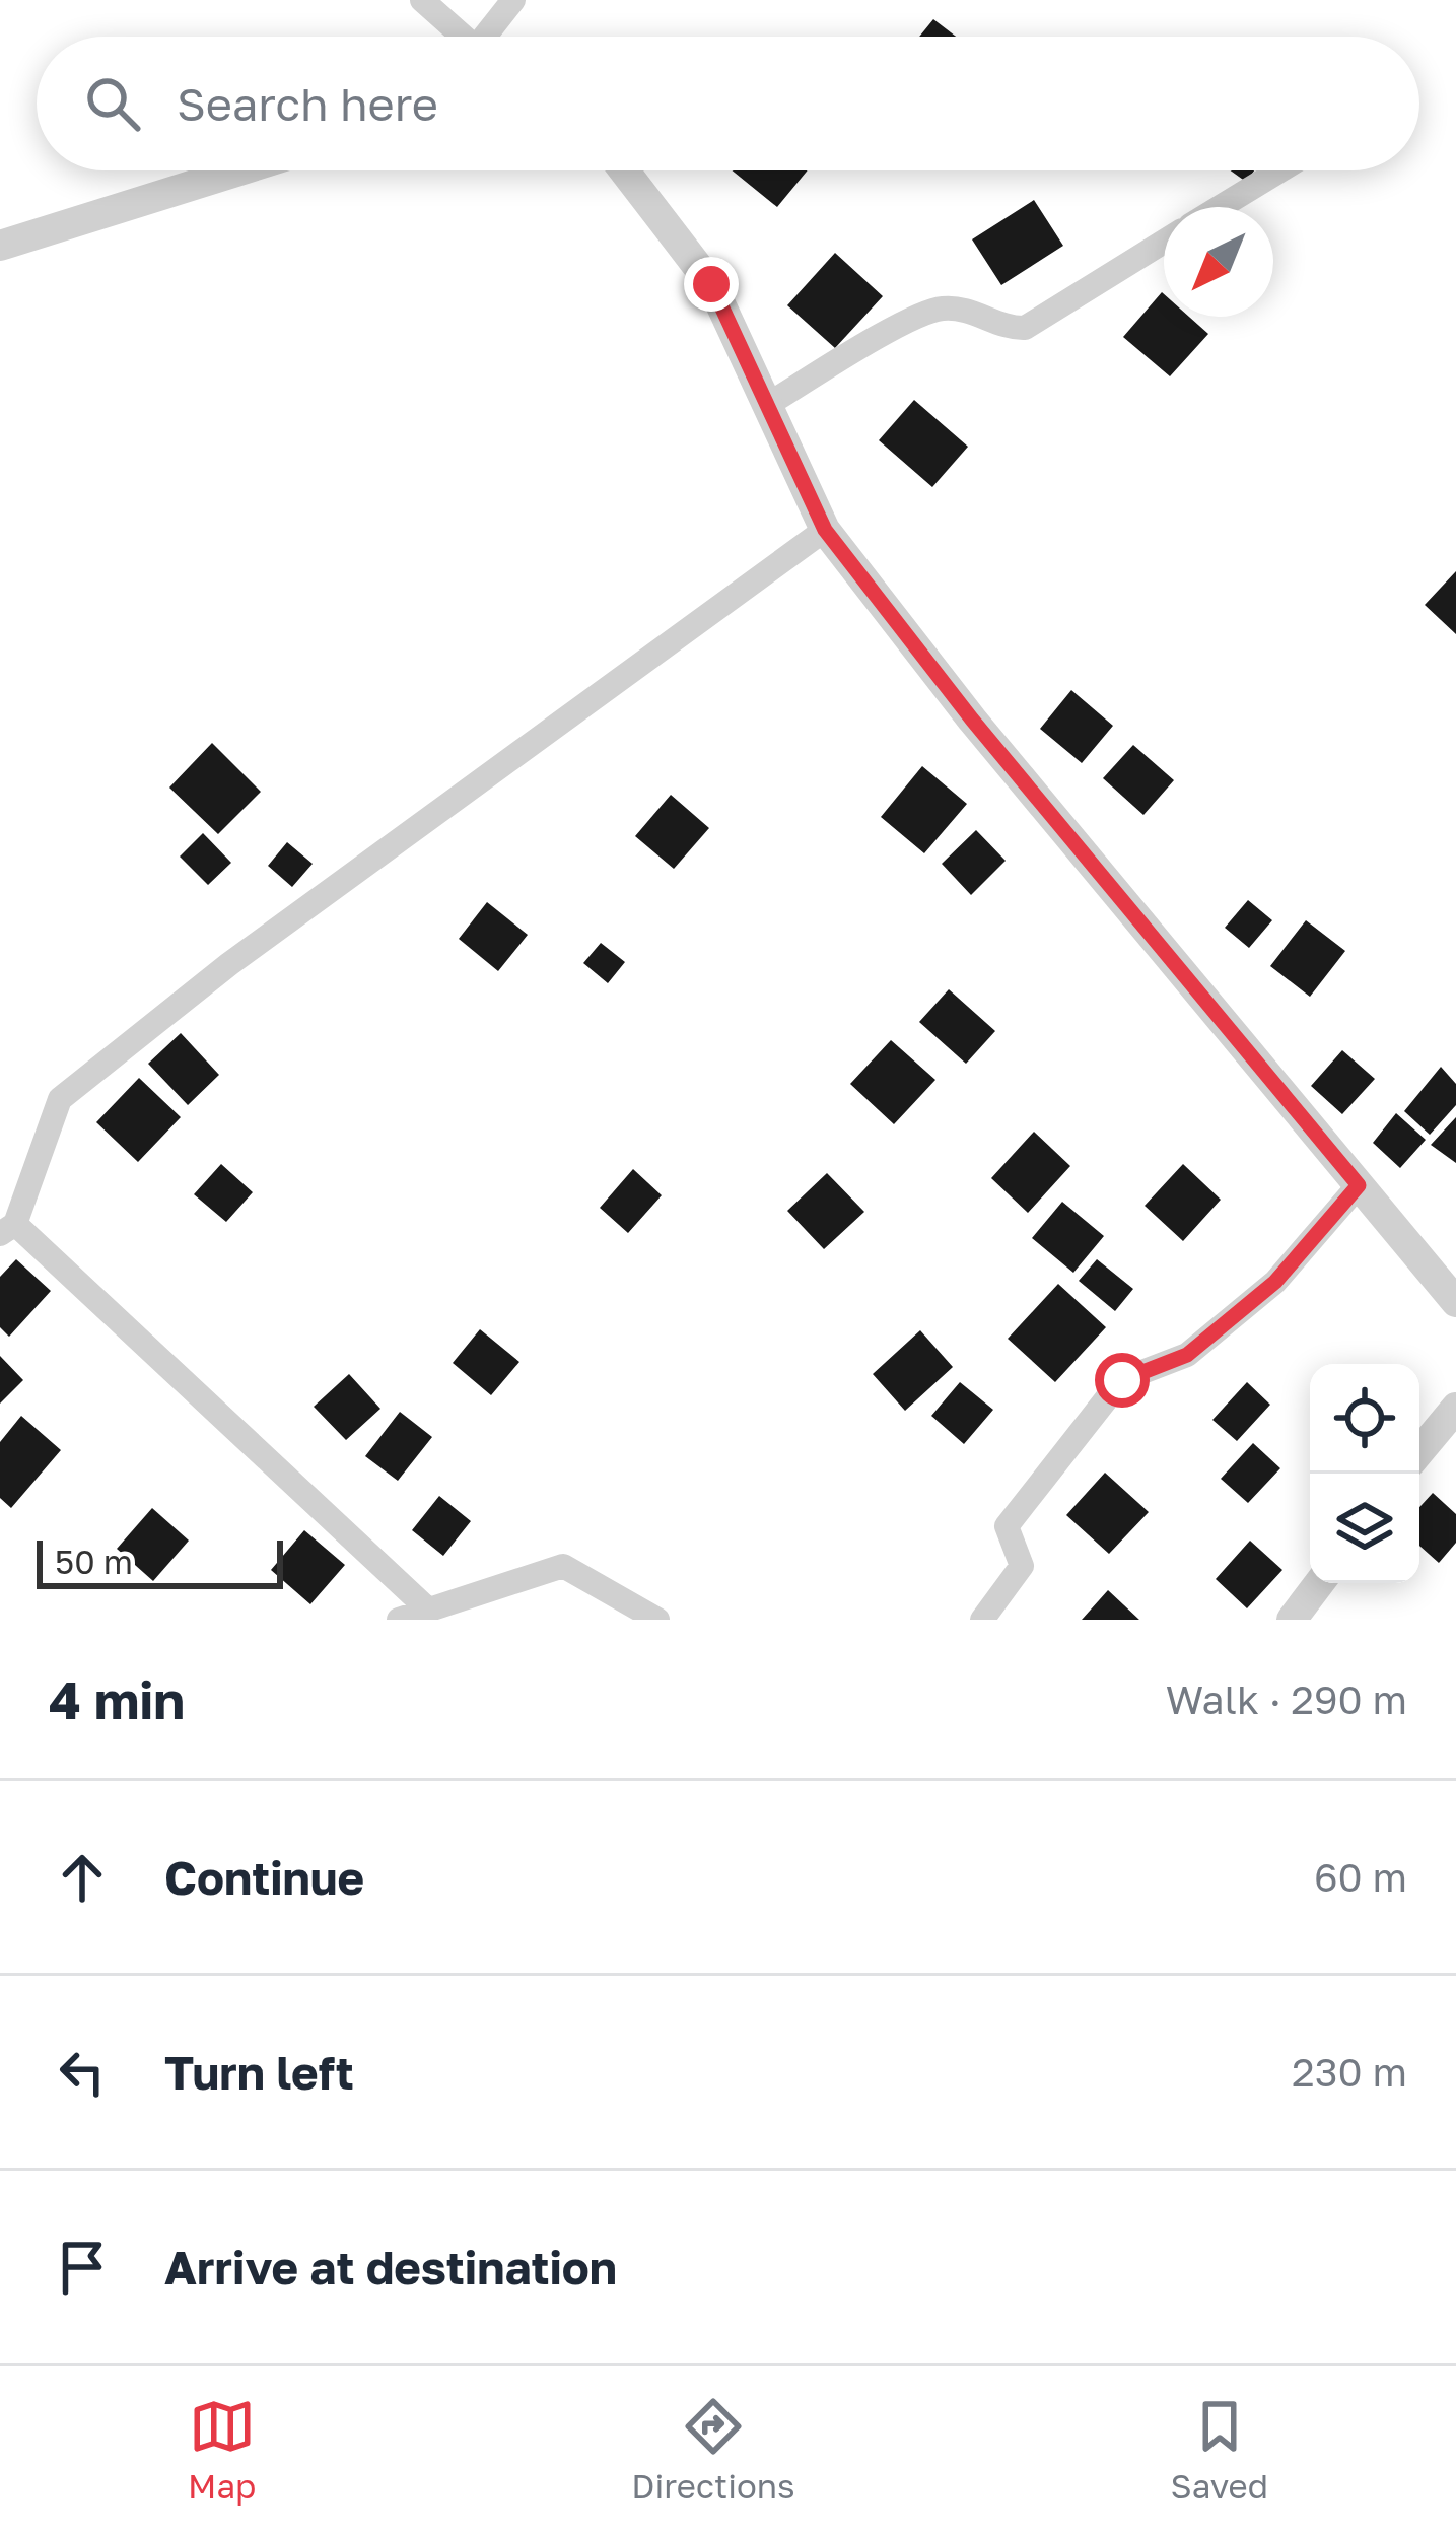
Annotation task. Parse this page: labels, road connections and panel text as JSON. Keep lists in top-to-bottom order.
{
  "scale_bar": "50 m",
  "north": "bottom left",
  "page": {
    "search": "Search here",
    "scale": "50 m",
    "heading": ["4 min", "Walk · 290 m"],
    "list": [
      ["Continue", "60 m"],
      ["Turn left", "230 m"],
      "Arrive at destination"
    ],
    "nav": ["Map", "Directions", "Saved"]
  }
}
